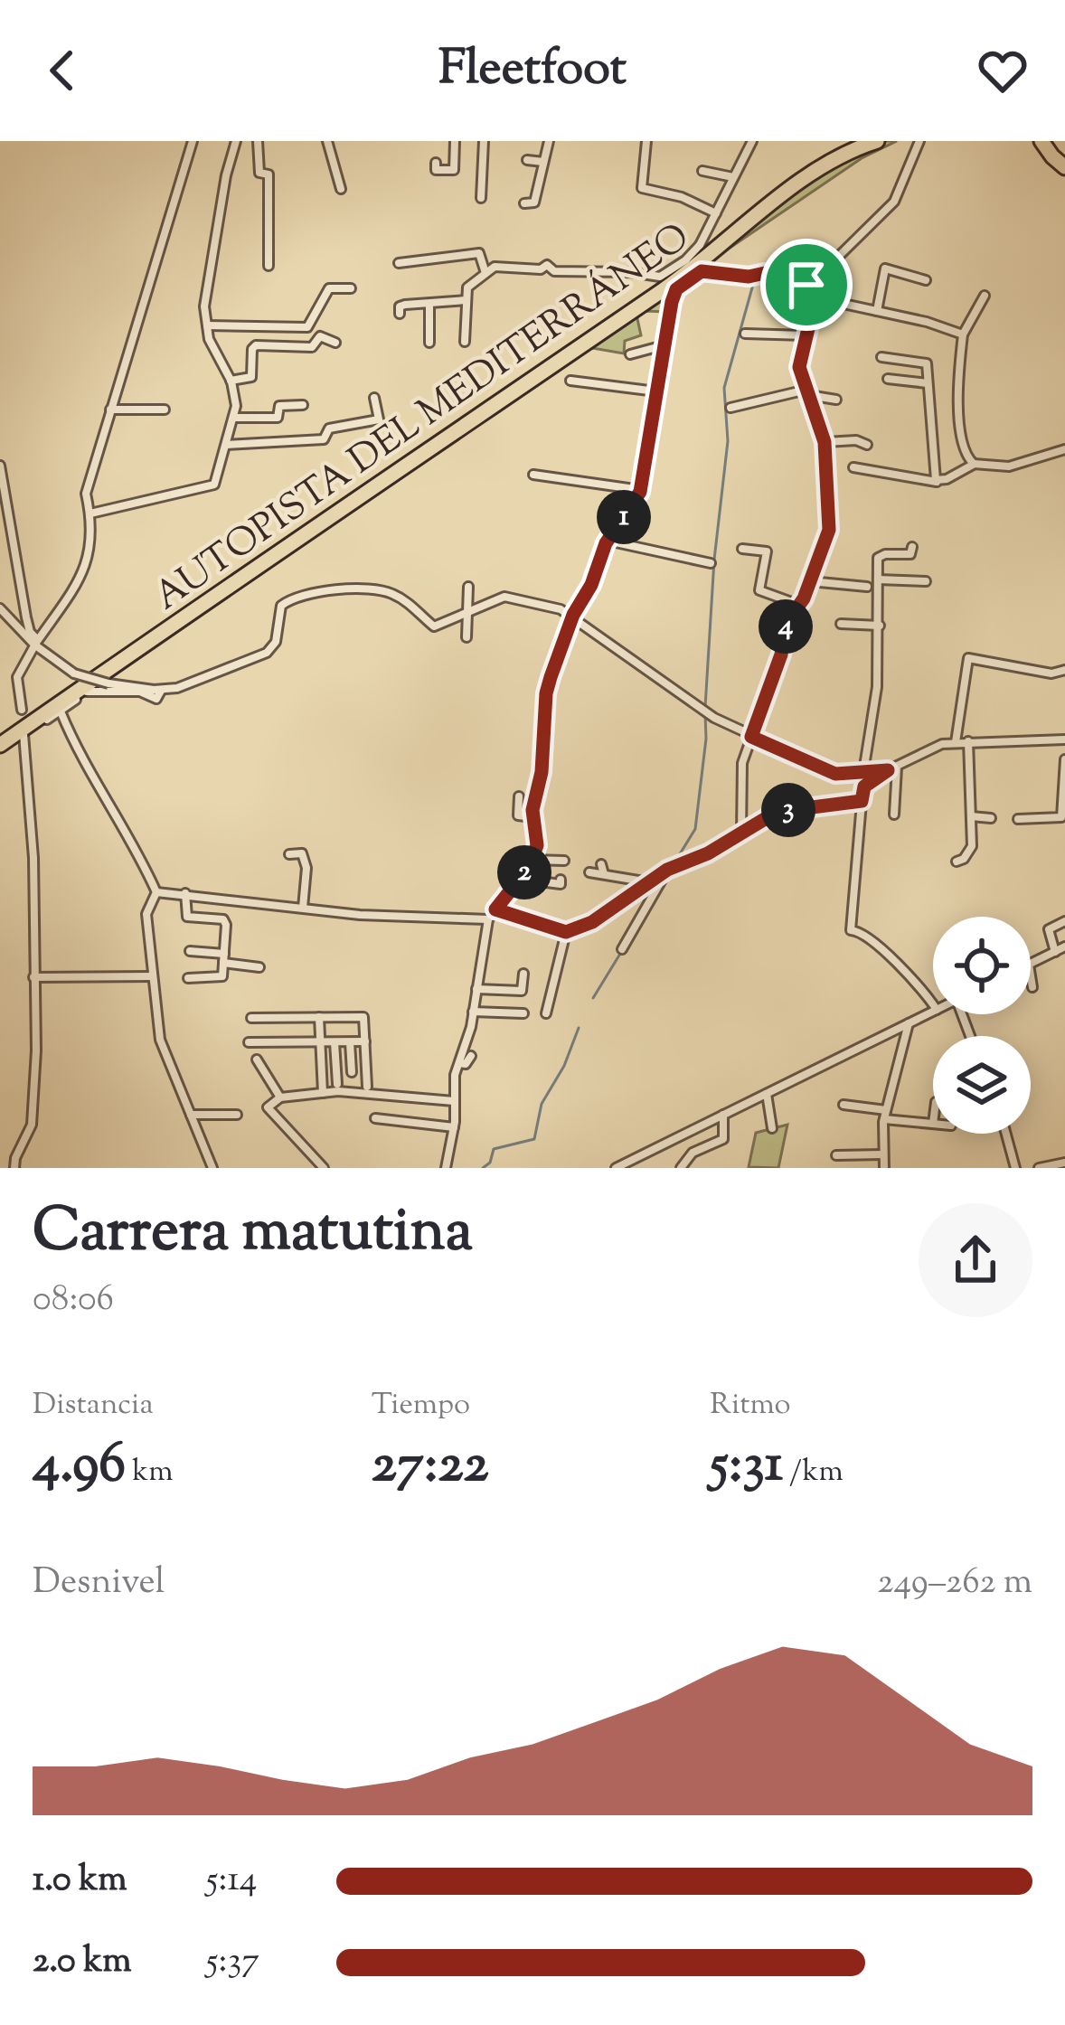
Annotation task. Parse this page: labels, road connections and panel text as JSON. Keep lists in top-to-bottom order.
{
  "streets": {
    "highway": ["AUTOPISTA DEL MEDITERRÁNEO"]
  },
  "page": {
    "header": "Fleetfoot",
    "pins": [
      "1",
      "4",
      "3",
      "2"
    ],
    "heading": ["Carrera matutina", "08:06"],
    "stats": [
      ["Distancia", "4.96 km"],
      ["Tiempo", "27:22"],
      ["Ritmo", "5:31 /km"]
    ],
    "chart": ["Desnivel", "249–262 m"],
    "list": [
      {
        "name": "1.0 km",
        "note": "5:14"
      },
      {
        "name": "2.0 km",
        "note": "5:37"
      }
    ]
  }
}
